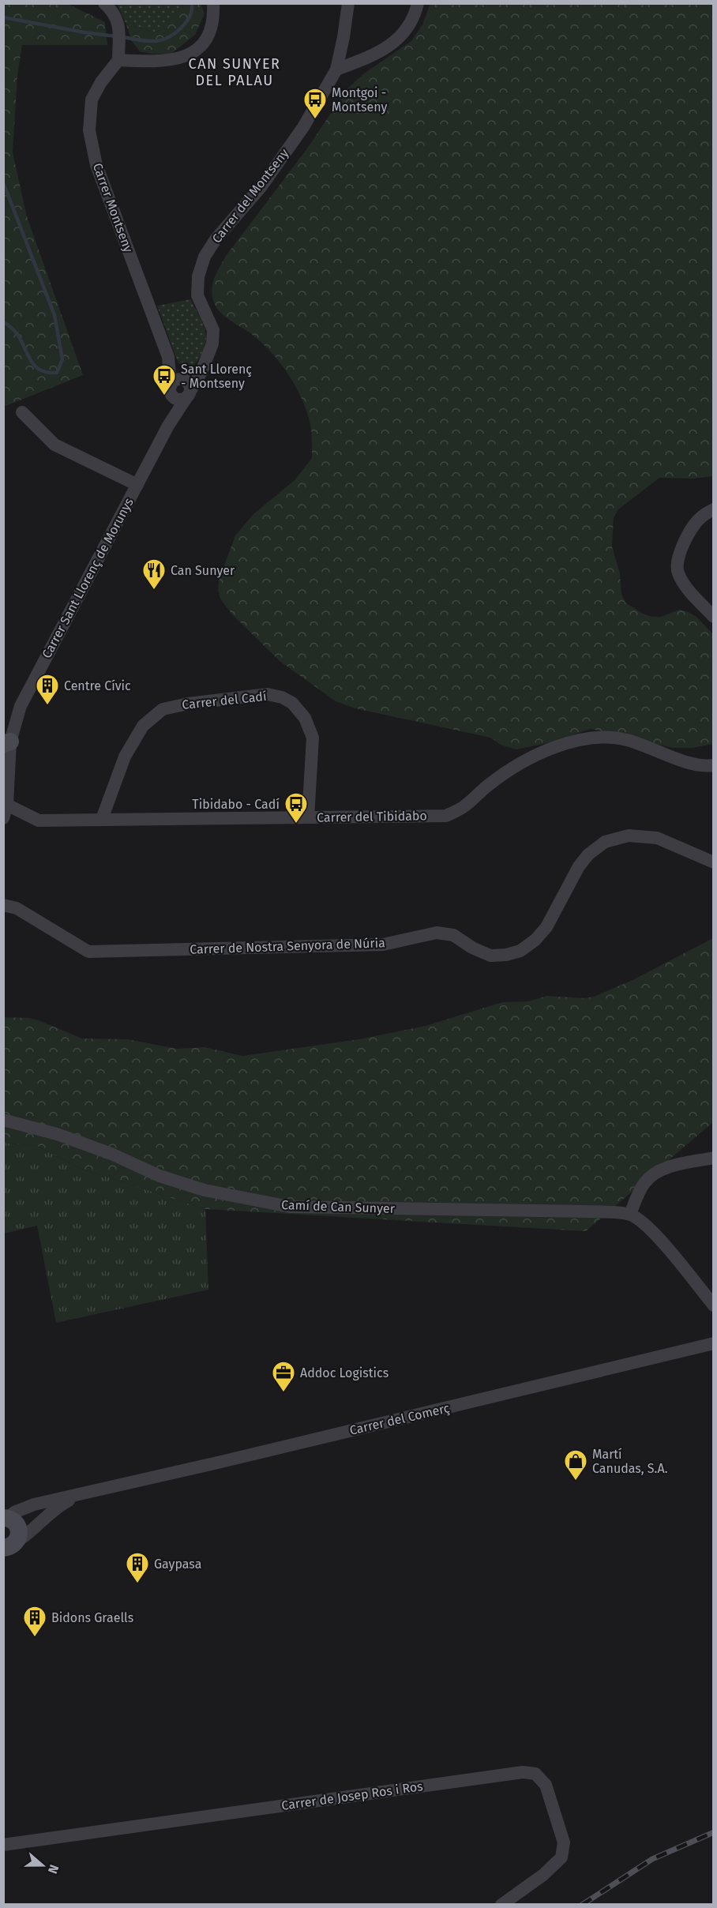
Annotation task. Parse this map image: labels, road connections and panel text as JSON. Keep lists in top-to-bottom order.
{
  "streets": {
    "street": [
      "Carrer del Montseny",
      "Carrer Montseny",
      "Carrer Sant Llorenç de Morunys",
      "Carrer del Cadí",
      "Carrer del Tibidabo",
      "Carrer de Nostra Senyora de Núria",
      "Camí de Can Sunyer",
      "Carrer del Comerç",
      "Carrer de Josep Ros i Ros"
    ]
  },
  "crossings": [
    ["Carrer Montseny", "Carrer Sant Llorenç de Morunys"],
    ["Carrer Sant Llorenç de Morunys", "Carrer del Tibidabo"],
    ["Carrer del Cadí", "Carrer del Tibidabo"]
  ],
  "districts": ["CAN SUNYER DEL PALAU"],
  "places": {
    "bus stop": ["Montgoi - Montseny", "Sant Llorenç - Montseny", "Tibidabo - Cadí"],
    "restaurant": ["Can Sunyer"],
    "building": ["Centre Cívic", "Gaypasa", "Bidons Graells"],
    "office": ["Addoc Logistics"],
    "shop": ["Martí Canudas, S.A."]
  },
  "north": "right"
}
